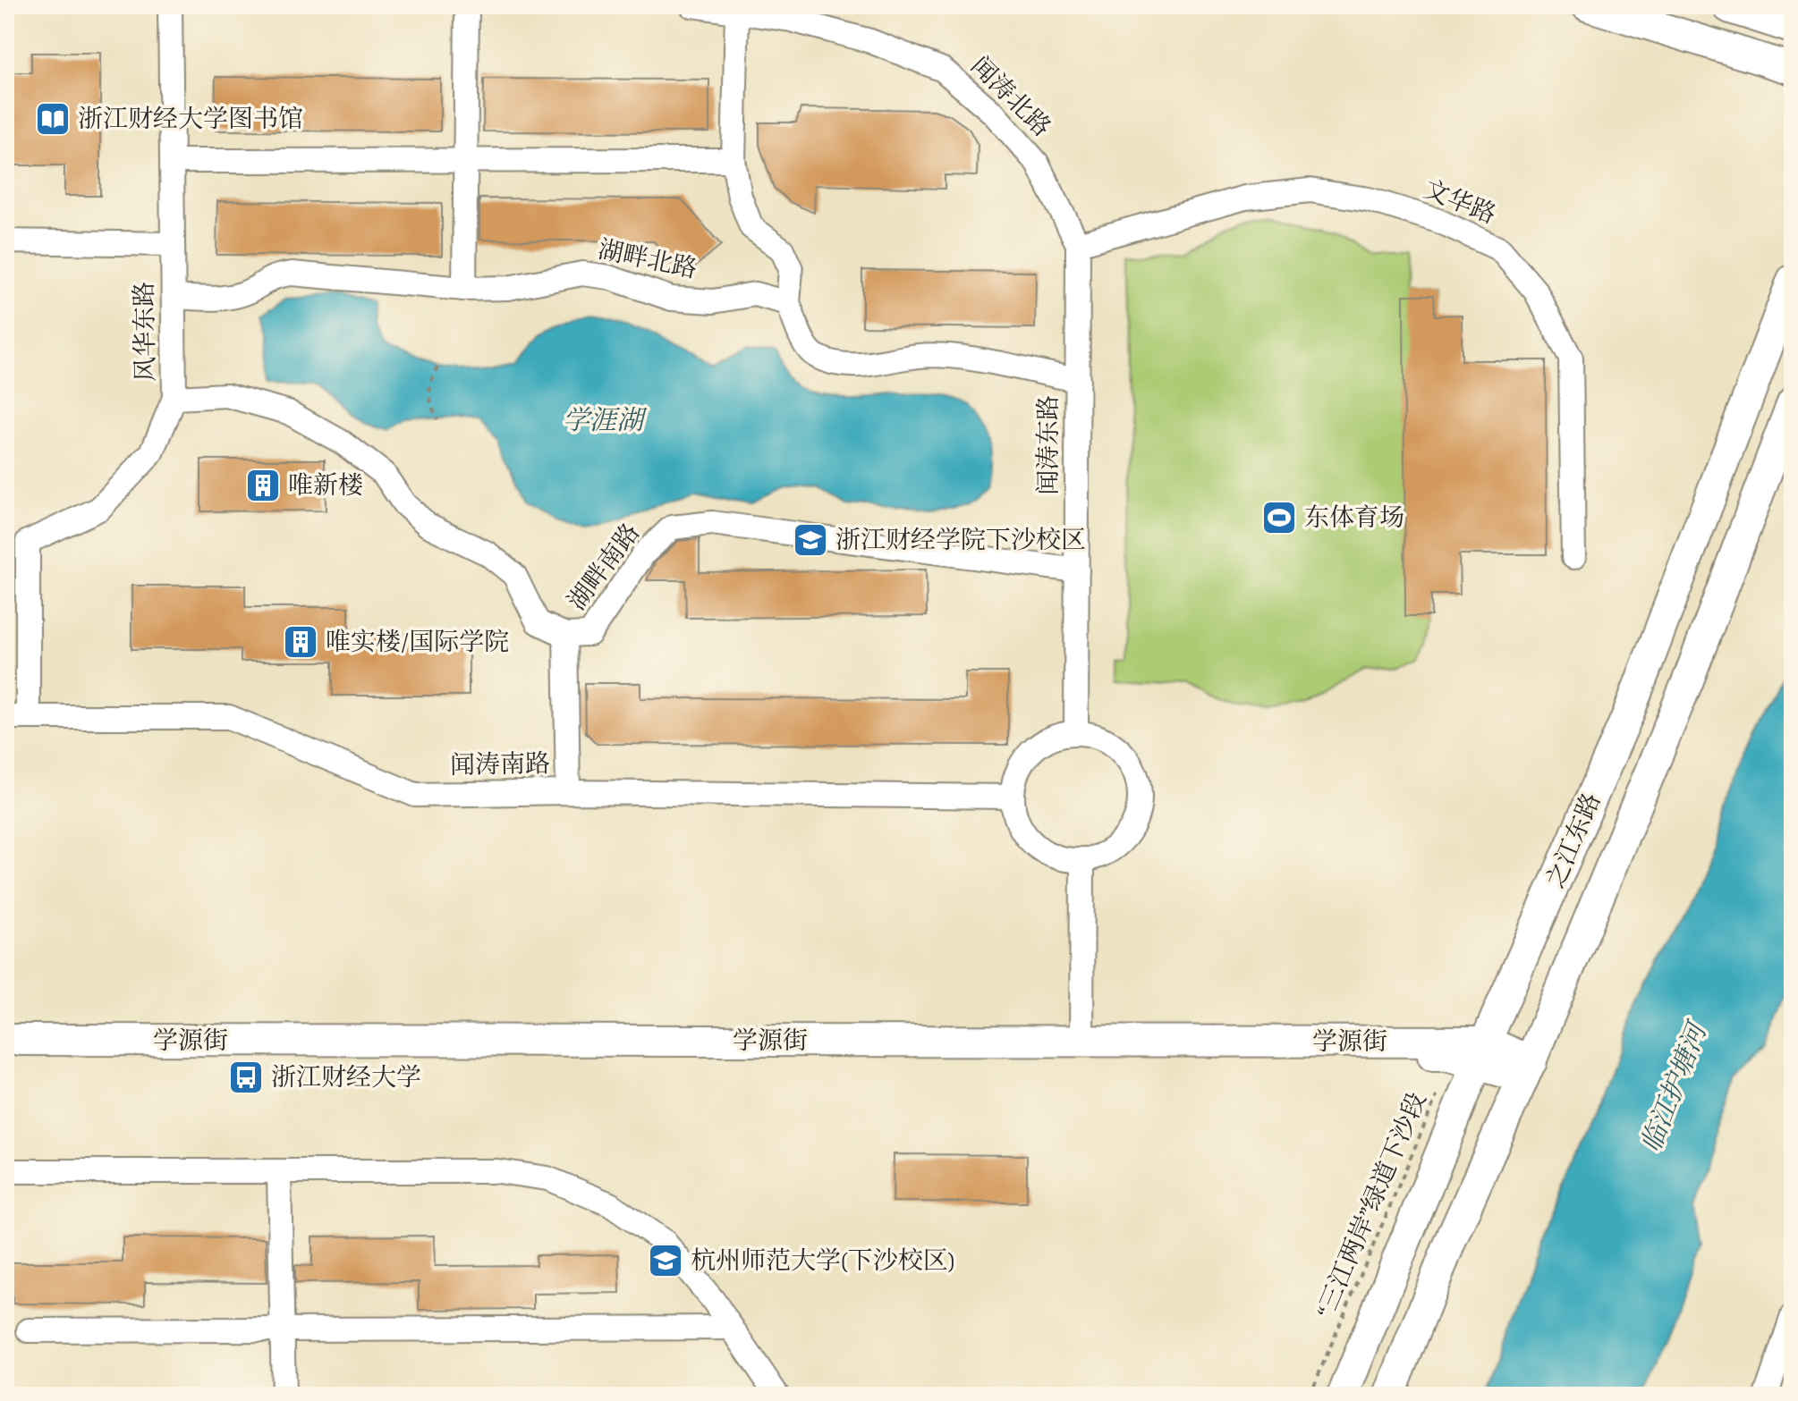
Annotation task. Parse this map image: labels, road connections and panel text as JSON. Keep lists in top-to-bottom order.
{
  "streets": {
    "main road": ["之江东路", "学源街"],
    "street": [
      "闻涛北路",
      "文华路",
      "湖畔北路",
      "风华东路",
      "闻涛东路",
      "湖畔南路",
      "闻涛南路"
    ],
    "path": ["“三江两岸”绿道下沙段"]
  },
  "crossings": [
    ["闻涛北路", "文华路"],
    ["闻涛北路", "闻涛东路"],
    ["文华路", "闻涛东路"],
    ["湖畔北路", "风华东路"],
    ["风华东路", "湖畔南路"],
    ["风华东路", "闻涛南路"],
    ["闻涛东路", "湖畔南路"],
    ["闻涛东路", "闻涛南路"],
    ["之江东路", "学源街"]
  ],
  "water": ["学涯湖", "临江护塘河"],
  "places": {
    "library": ["浙江财经大学图书馆"],
    "building": ["唯新楼", "唯实楼/国际学院"],
    "sports": ["东体育场"],
    "school or university": ["浙江财经学院下沙校区", "杭州师范大学(下沙校区)"],
    "bus stop": ["浙江财经大学"]
  }
}
